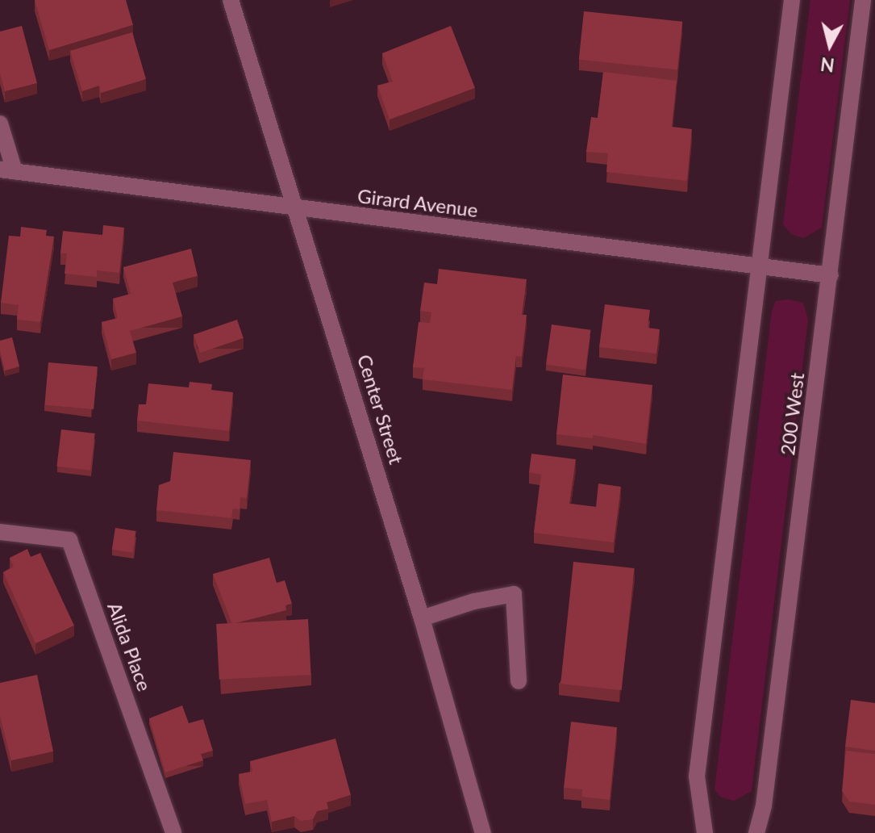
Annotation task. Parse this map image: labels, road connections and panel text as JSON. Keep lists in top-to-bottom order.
{
  "streets": {
    "street": [
      "Girard Avenue",
      "Center Street",
      "200 West",
      "Alida Place"
    ]
  },
  "crossings": [
    ["Girard Avenue", "Center Street"],
    ["Girard Avenue", "200 West"]
  ],
  "north": "bottom"
}
